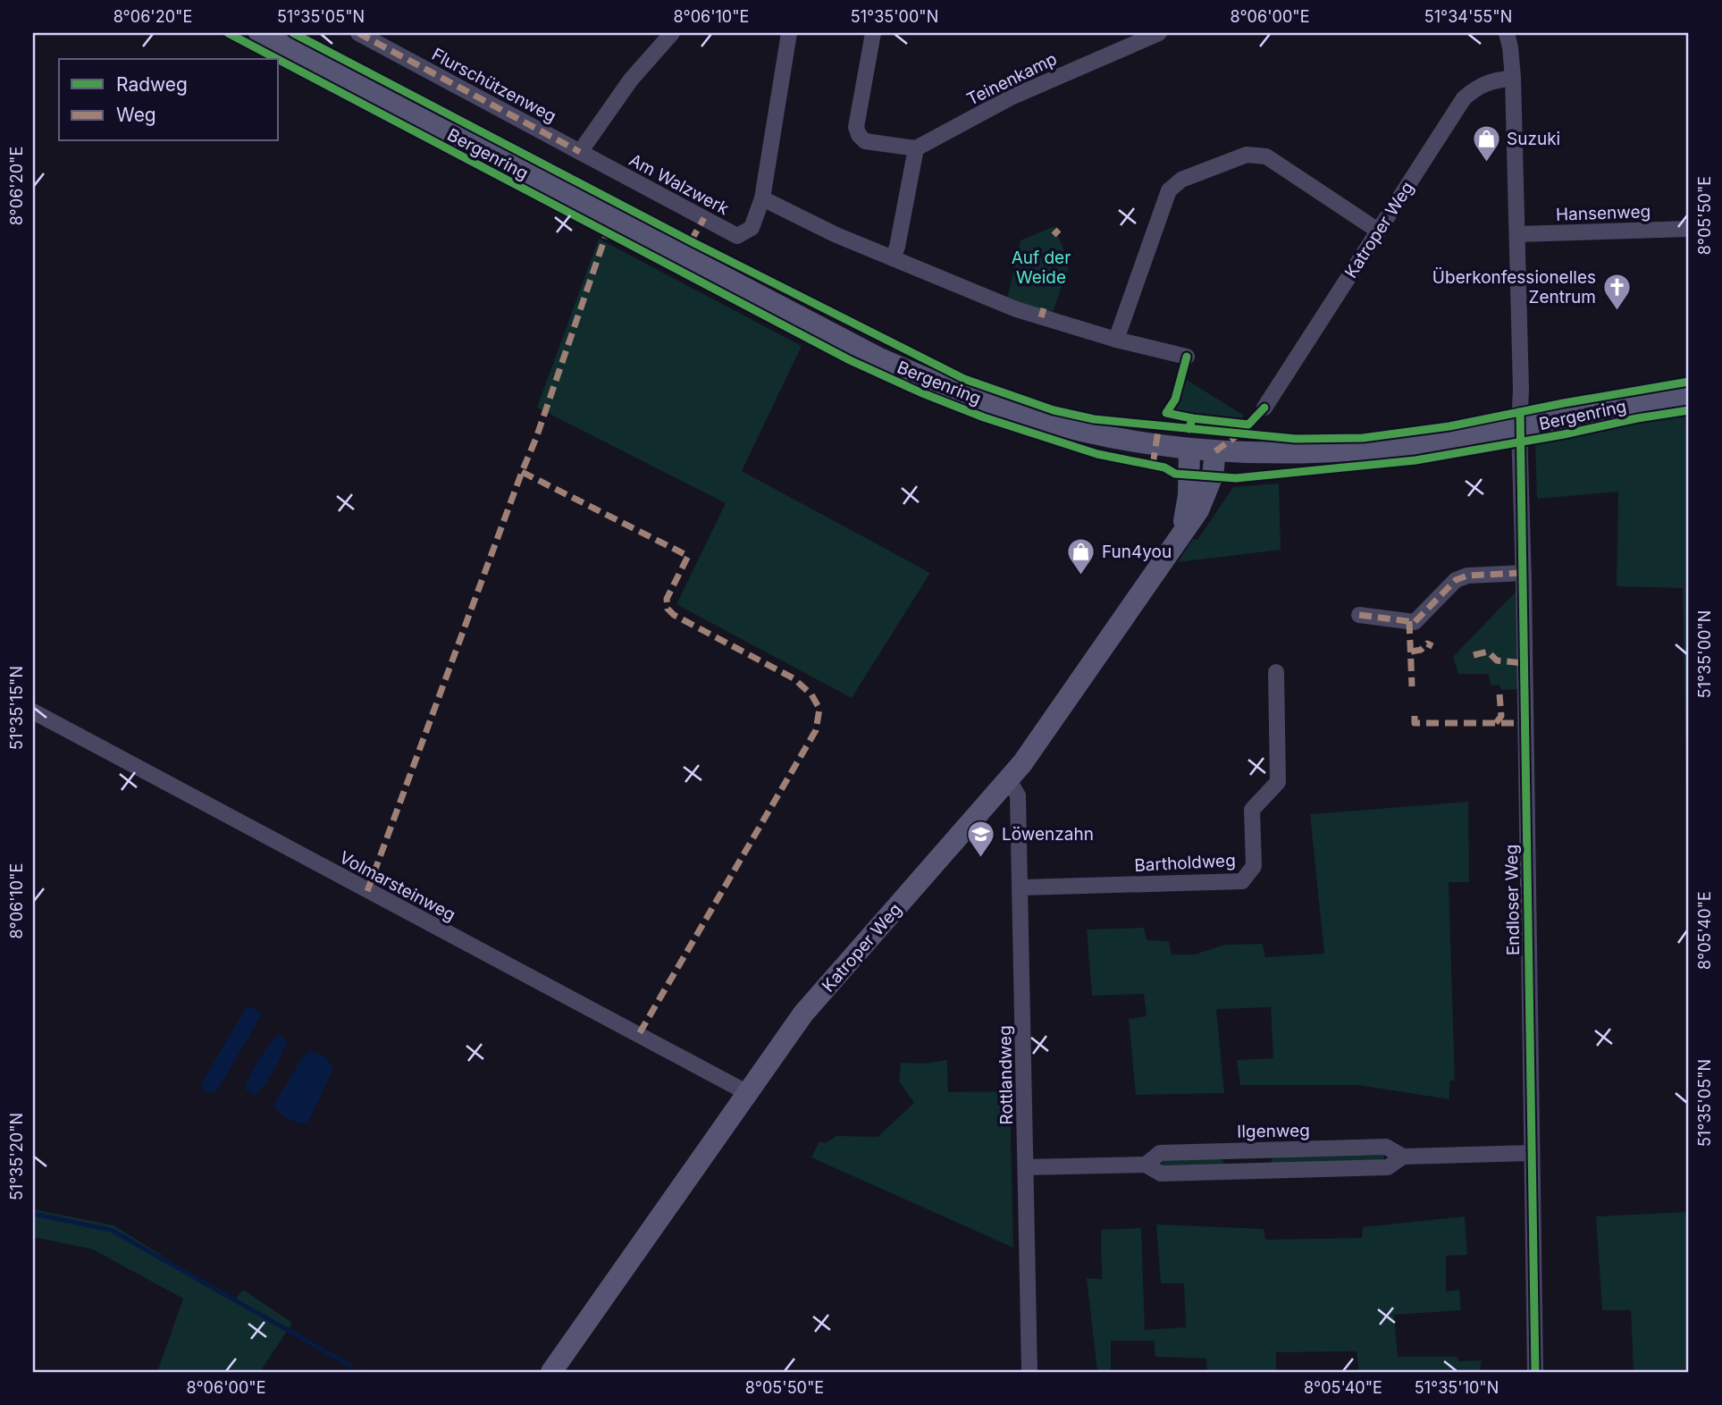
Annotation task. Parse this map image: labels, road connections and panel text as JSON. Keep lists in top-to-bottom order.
{
  "streets": {
    "main road": ["Bergenring", "Katroper Weg"],
    "street": [
      "Teinenkamp",
      "Flurschützenweg",
      "Am Walzwerk",
      "Hansenweg",
      "Bartholdweg",
      "Volmarsteinweg",
      "Endloser Weg",
      "Rottlandweg",
      "Ilgenweg"
    ]
  },
  "crossings": [
    ["Flurschützenweg", "Am Walzwerk"],
    ["Bergenring", "Katroper Weg"],
    ["Bergenring", "Endloser Weg"],
    ["Katroper Weg", "Volmarsteinweg"],
    ["Katroper Weg", "Rottlandweg"],
    ["Bartholdweg", "Rottlandweg"],
    ["Endloser Weg", "Ilgenweg"],
    ["Rottlandweg", "Ilgenweg"]
  ],
  "parks": ["Auf der Weide"],
  "places": {
    "shop": ["Suzuki", "Fun4you"],
    "church": ["Überkonfessionelles Zentrum"],
    "school or university": ["Löwenzahn"]
  },
  "legend": ["Radweg", "Weg"],
  "coordinates": [
    "8°06'20\"E",
    "51°35'05\"N",
    "8°06'10\"E",
    "51°35'00\"N",
    "8°06'00\"E",
    "51°34'55\"N",
    "8°05'50\"E",
    "51°35'15\"N",
    "8°05'40\"E",
    "51°35'20\"N",
    "51°35'10\"N"
  ]
}
